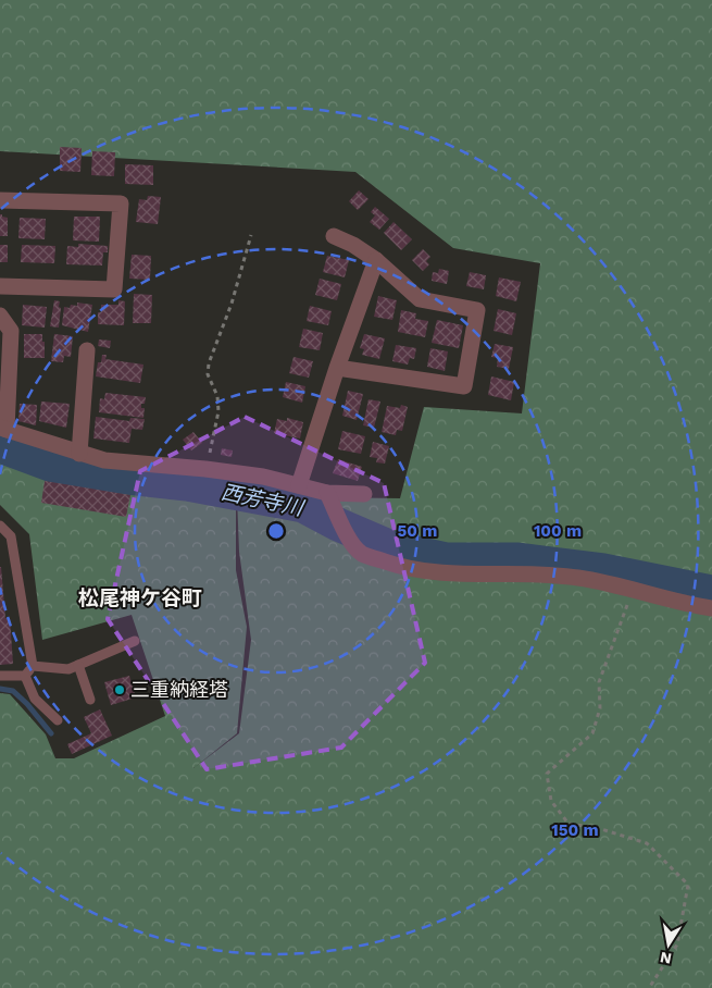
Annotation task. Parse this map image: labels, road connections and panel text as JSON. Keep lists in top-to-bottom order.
{
  "districts": ["松尾神ケ谷町"],
  "water": ["西芳寺川"],
  "places": ["三重納経塔"],
  "north": "bottom",
  "rings": ["50 m", "100 m", "150 m"]
}
